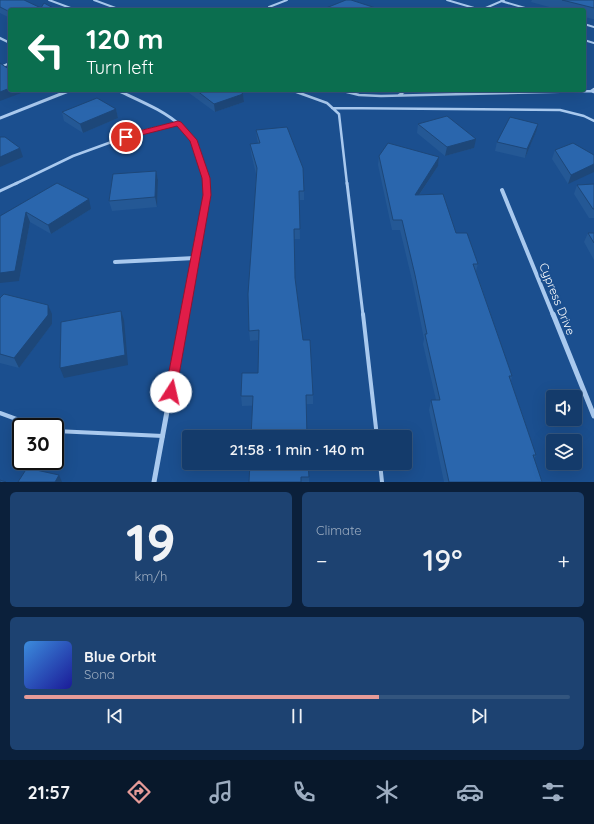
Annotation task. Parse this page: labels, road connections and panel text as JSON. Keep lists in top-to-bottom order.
{
  "streets": {
    "street": ["Cypress Drive"]
  },
  "page": {
    "turn": ["120 m", "Turn left"],
    "limit": "30",
    "trip": "21:58 · 1 min · 140 m",
    "tile": [
      ["19", "km/h"],
      "Climate"
    ],
    "heat": ["−", "19°", "+"],
    "song": ["Blue Orbit", "Sona"],
    "tabs": "21:57"
  }
}
